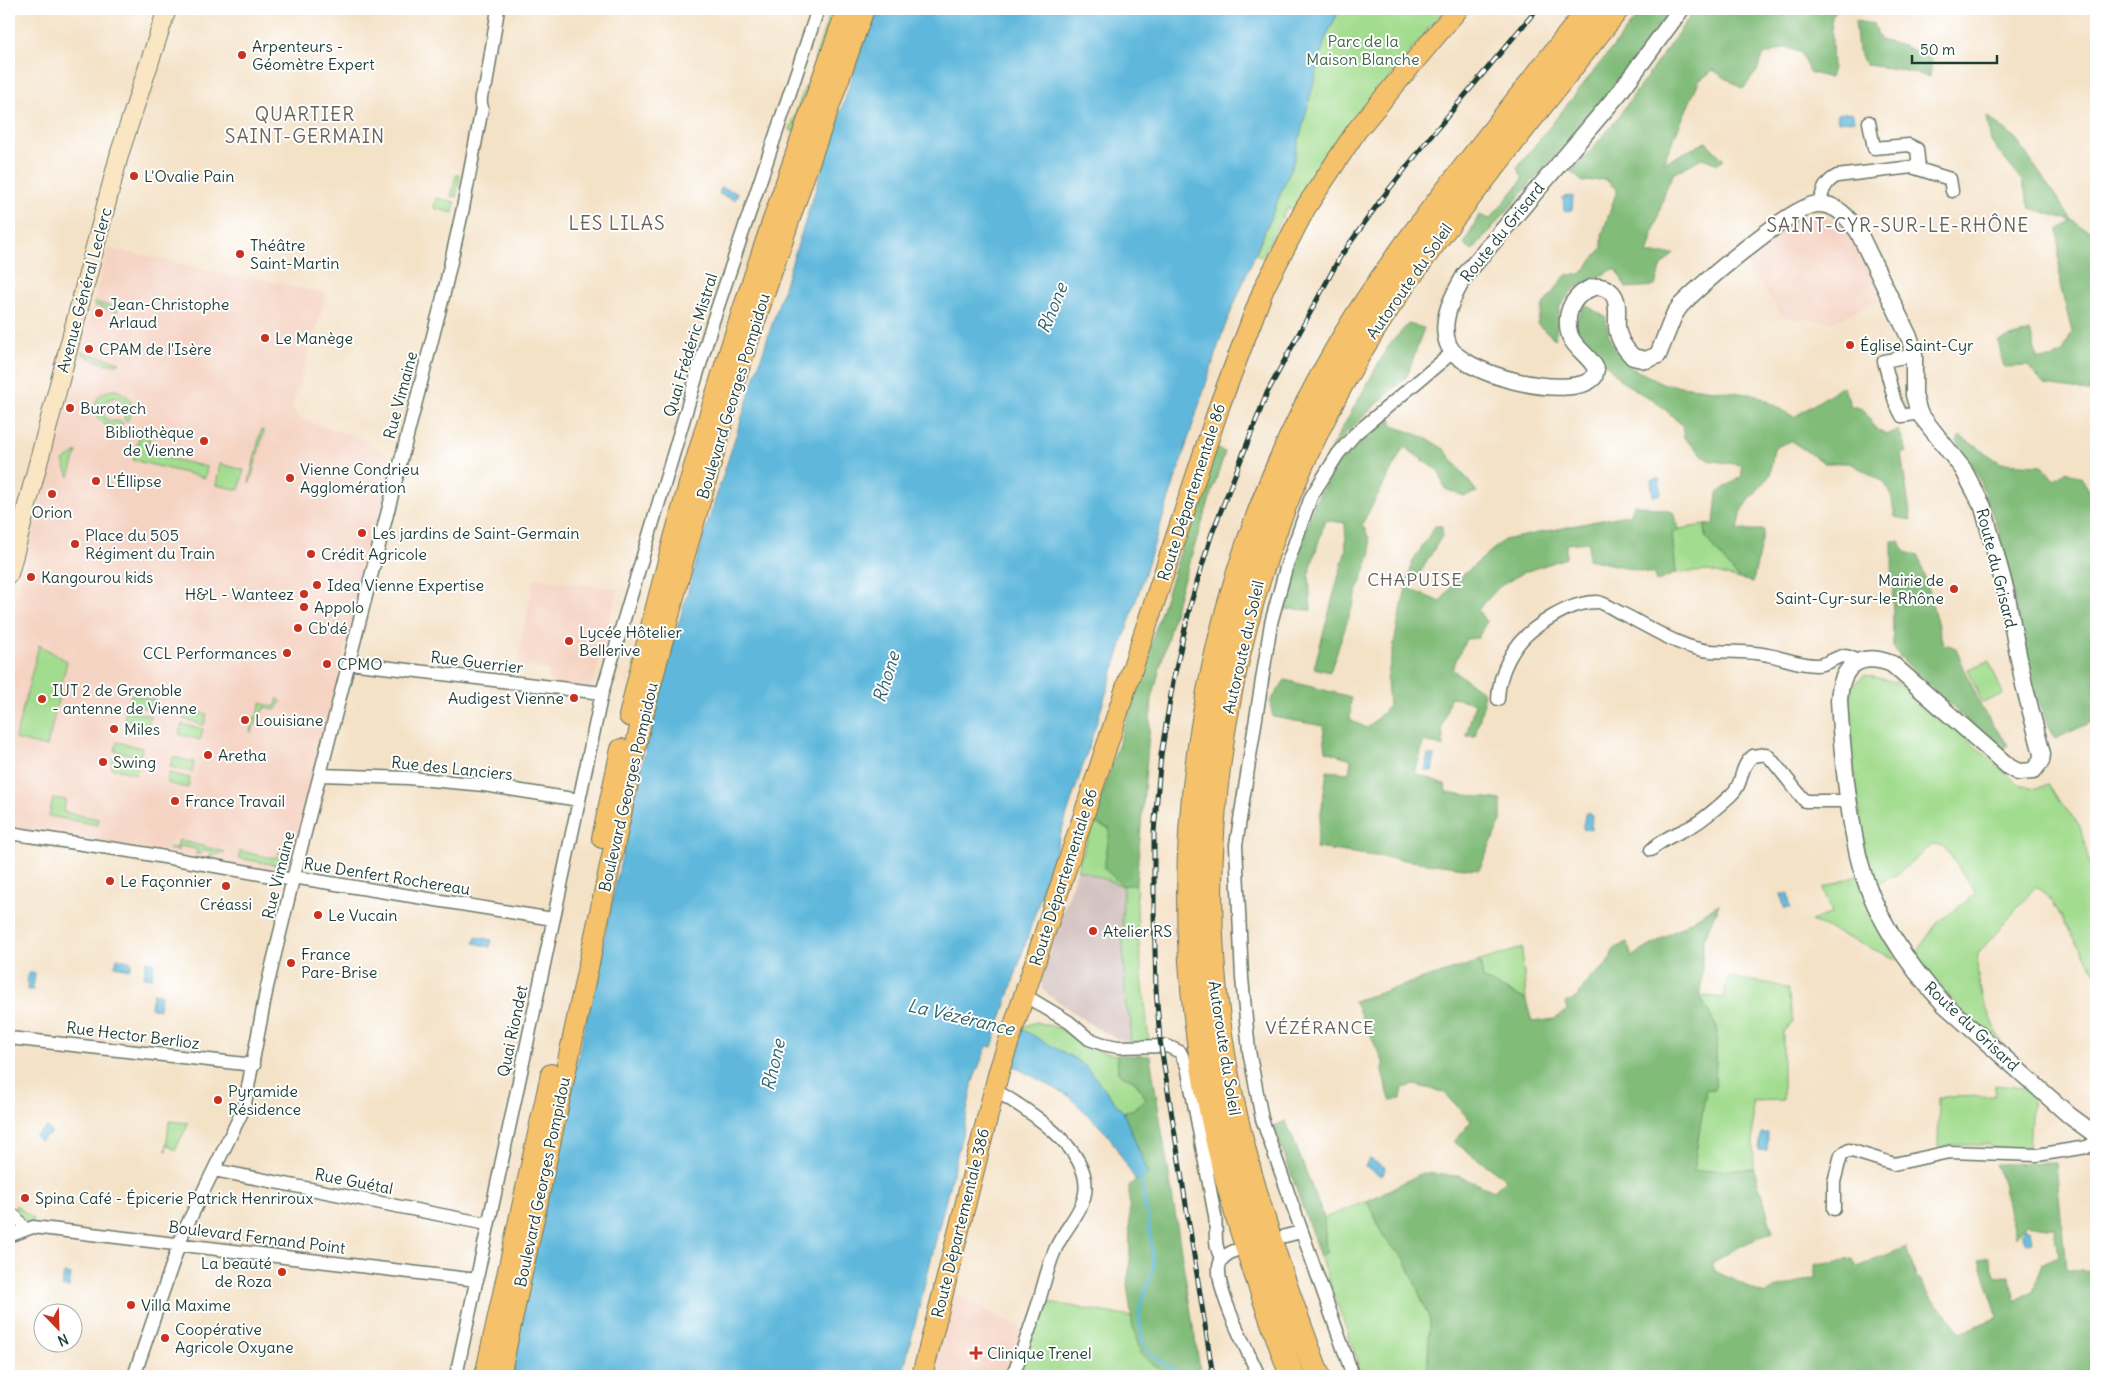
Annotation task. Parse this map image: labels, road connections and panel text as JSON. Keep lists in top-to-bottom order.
{
  "streets": {
    "highway": ["Autoroute du Soleil"],
    "main road": [
      "Avenue Général Leclerc",
      "Boulevard Georges Pompidou",
      "Route Départementale 86",
      "Route Départementale 386"
    ],
    "street": [
      "Route du Grisard",
      "Quai Frédéric Mistral",
      "Rue Vimaine",
      "Rue Guerrier",
      "Rue des Lanciers",
      "Rue Denfert Rochereau",
      "Quai Riondet",
      "Rue Hector Berlioz",
      "Rue Guétal",
      "Boulevard Fernand Point"
    ]
  },
  "crossings": [
    ["Quai Frédéric Mistral", "Rue Guerrier"],
    ["Quai Frédéric Mistral", "Quai Riondet"],
    ["Rue Vimaine", "Rue Guerrier"],
    ["Rue Vimaine", "Rue des Lanciers"],
    ["Rue Vimaine", "Rue Denfert Rochereau"],
    ["Rue Vimaine", "Rue Hector Berlioz"],
    ["Rue Vimaine", "Rue Guétal"],
    ["Rue Vimaine", "Boulevard Fernand Point"],
    ["Route Départementale 86", "Route Départementale 386"],
    ["Rue Guerrier", "Quai Riondet"],
    ["Rue des Lanciers", "Quai Riondet"],
    ["Rue Denfert Rochereau", "Quai Riondet"],
    ["Quai Riondet", "Rue Guétal"],
    ["Quai Riondet", "Boulevard Fernand Point"]
  ],
  "districts": [
    "QUARTIER SAINT-GERMAIN",
    "LES LILAS",
    "SAINT-CYR-SUR-LE-RHÔNE",
    "CHAPUISE",
    "VÉZÉRANCE"
  ],
  "water": ["Rhone", "La Vézérance"],
  "parks": ["Parc de la Maison Blanche"],
  "places": {
    "other": [
      "Arpenteurs - Géomètre Expert",
      "L'Ovalie Pain",
      "Théâtre Saint-Martin",
      "Jean-Christophe Arlaud",
      "Le Manège",
      "Église Saint-Cyr",
      "CPAM de l'Isère",
      "Burotech",
      "Bibliothèque de Vienne",
      "Vienne Condrieu Agglomération",
      "L'Éllipse",
      "Orion",
      "Les jardins de Saint-Germain",
      "Place du 505 Régiment du Train",
      "Crédit Agricole",
      "Kangourou kids",
      "Idea Vienne Expertise",
      "Mairie de Saint-Cyr-sur-le-Rhône",
      "H&L - Wanteez",
      "Appolo",
      "Cb'dé",
      "Lycée Hôtelier Bellerive",
      "CCL Performances",
      "CPMO",
      "Audigest Vienne",
      "IUT 2 de Grenoble - antenne de Vienne",
      "Louisiane",
      "Miles",
      "Aretha",
      "Swing",
      "France Travail",
      "Le Façonnier",
      "Créassi",
      "Le Vucain",
      "Atelier RS",
      "France Pare-Brise",
      "Pyramide Résidence",
      "Spina Café - Épicerie Patrick Henriroux",
      "La beauté de Roza",
      "Villa Maxime",
      "Coopérative Agricole Oxyane"
    ],
    "health": ["Clinique Trenel"]
  },
  "scale_bar": "50 m",
  "north": "bottom right"
}
